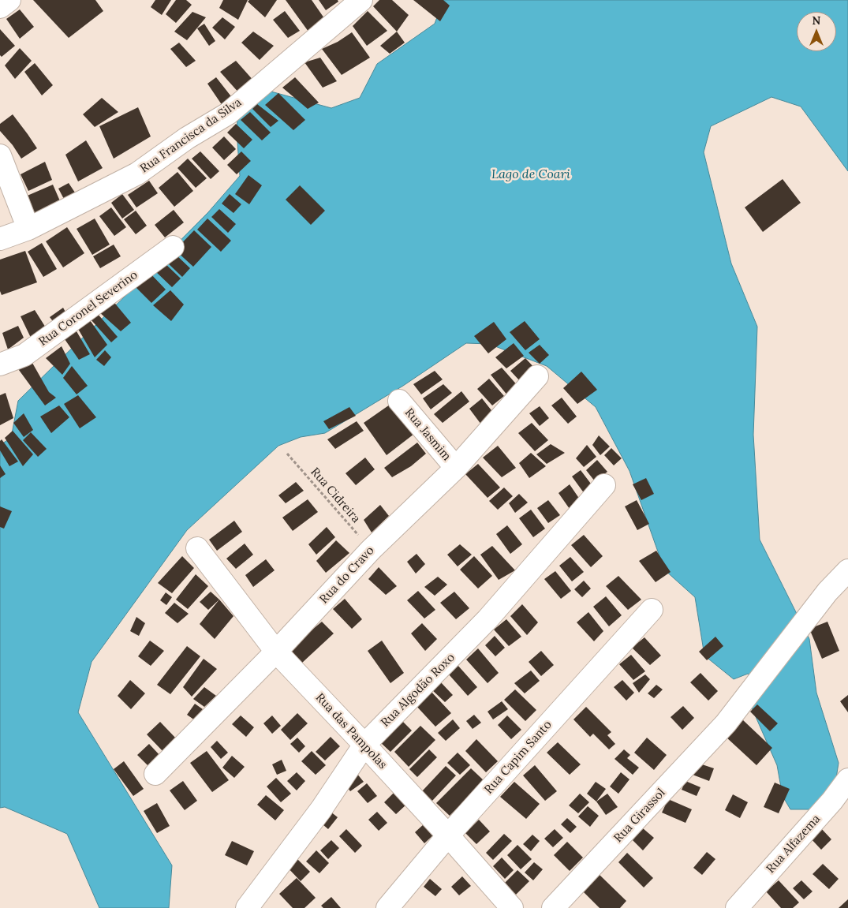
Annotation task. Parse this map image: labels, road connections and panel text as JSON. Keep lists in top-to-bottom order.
{
  "streets": {
    "street": [
      "Rua Francisca da Silva",
      "Rua Coronel Severino",
      "Rua Jasmim",
      "Rua do Cravo",
      "Rua Algodão Roxo",
      "Rua das Pampolas",
      "Rua Capim Santo",
      "Rua Girassol",
      "Rua Alfazema"
    ],
    "path": ["Rua Cidreira"]
  },
  "crossings": [
    ["Rua Jasmim", "Rua do Cravo"],
    ["Rua Cidreira", "Rua do Cravo"],
    ["Rua do Cravo", "Rua das Pampolas"],
    ["Rua Algodão Roxo", "Rua das Pampolas"],
    ["Rua das Pampolas", "Rua Capim Santo"]
  ],
  "water": ["Lago de Coari"],
  "north": "top"
}
